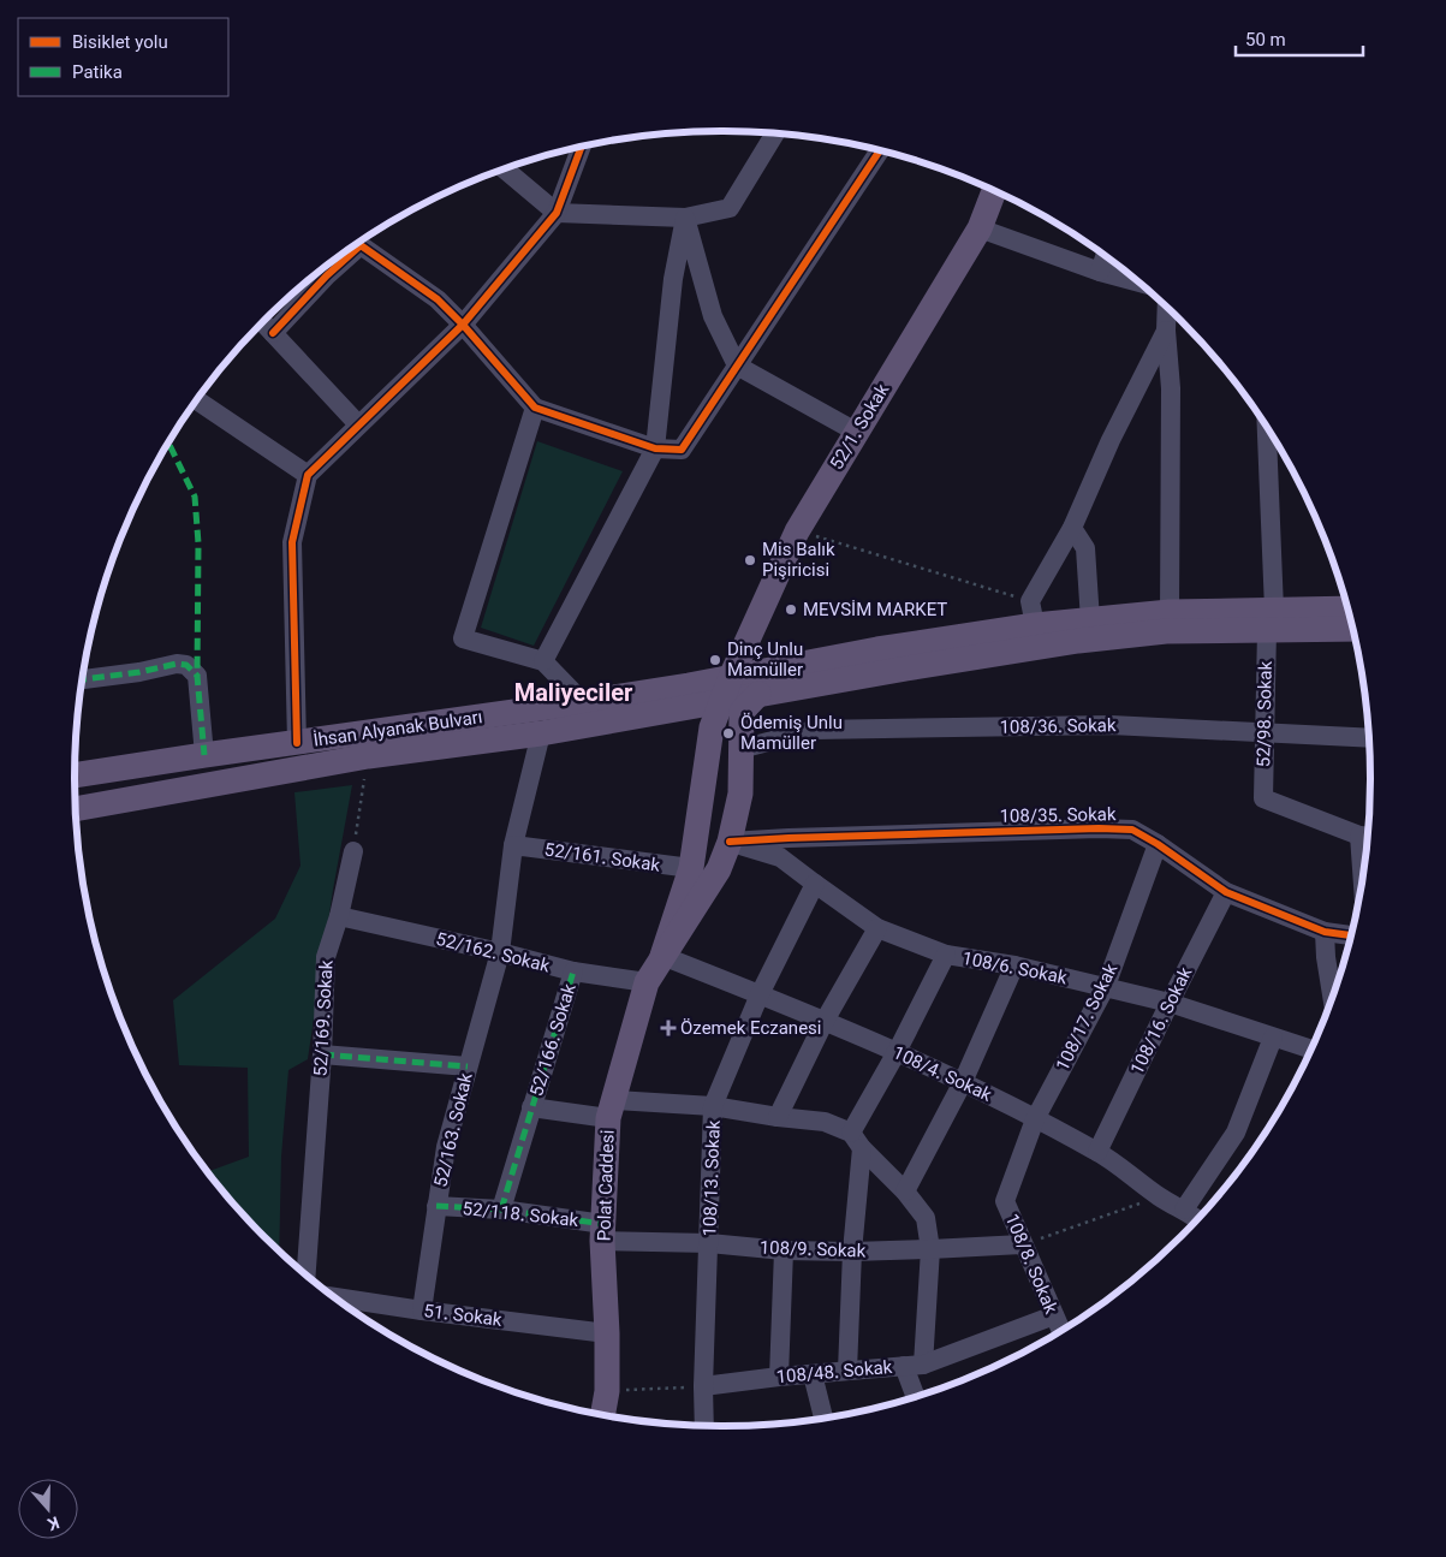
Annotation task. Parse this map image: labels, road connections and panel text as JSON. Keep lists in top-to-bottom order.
{
  "streets": {
    "main road": ["52/1. Sokak", "İhsan Alyanak Bulvarı", "Polat Caddesi"],
    "street": [
      "52/98. Sokak",
      "108/36. Sokak",
      "108/35. Sokak",
      "52/161. Sokak",
      "52/162. Sokak",
      "108/6. Sokak",
      "108/17. Sokak",
      "52/169. Sokak",
      "108/16. Sokak",
      "52/166. Sokak",
      "108/4. Sokak",
      "52/163. Sokak",
      "108/13. Sokak",
      "52/118. Sokak",
      "108/9. Sokak",
      "108/8. Sokak",
      "51. Sokak",
      "108/48. Sokak"
    ]
  },
  "crossings": [
    ["52/1. Sokak", "İhsan Alyanak Bulvarı"],
    ["52/1. Sokak", "Polat Caddesi"],
    ["52/98. Sokak", "108/36. Sokak"],
    ["108/36. Sokak", "Polat Caddesi"],
    ["İhsan Alyanak Bulvarı", "Polat Caddesi"],
    ["108/35. Sokak", "108/6. Sokak"],
    ["108/35. Sokak", "108/17. Sokak"],
    ["108/35. Sokak", "108/16. Sokak"],
    ["108/35. Sokak", "Polat Caddesi"],
    ["52/161. Sokak", "Polat Caddesi"],
    ["52/162. Sokak", "52/169. Sokak"],
    ["52/162. Sokak", "52/166. Sokak"],
    ["52/162. Sokak", "52/163. Sokak"],
    ["52/162. Sokak", "Polat Caddesi"],
    ["108/6. Sokak", "108/17. Sokak"],
    ["108/6. Sokak", "108/16. Sokak"],
    ["108/6. Sokak", "108/13. Sokak"],
    ["108/6. Sokak", "Polat Caddesi"],
    ["108/17. Sokak", "108/4. Sokak"],
    ["108/17. Sokak", "108/8. Sokak"],
    ["108/16. Sokak", "108/4. Sokak"],
    ["52/166. Sokak", "108/13. Sokak"],
    ["52/166. Sokak", "Polat Caddesi"],
    ["52/166. Sokak", "52/118. Sokak"],
    ["108/4. Sokak", "108/13. Sokak"],
    ["108/4. Sokak", "Polat Caddesi"],
    ["108/4. Sokak", "108/8. Sokak"],
    ["52/163. Sokak", "52/118. Sokak"],
    ["52/163. Sokak", "51. Sokak"],
    ["108/13. Sokak", "108/9. Sokak"],
    ["108/13. Sokak", "108/48. Sokak"],
    ["Polat Caddesi", "52/118. Sokak"],
    ["Polat Caddesi", "108/9. Sokak"],
    ["Polat Caddesi", "51. Sokak"],
    ["52/118. Sokak", "108/9. Sokak"],
    ["108/9. Sokak", "108/8. Sokak"],
    ["108/8. Sokak", "108/48. Sokak"]
  ],
  "districts": ["Maliyeciler"],
  "places": {
    "other": [
      "Mis Balık Pişiricisi",
      "MEVSİM MARKET",
      "Dinç Unlu Mamüller",
      "Ödemiş Unlu Mamüller"
    ],
    "health": ["Özemek Eczanesi"]
  },
  "legend": ["Bisiklet yolu", "Patika"],
  "scale_bar": "50 m",
  "north": "bottom"
}
